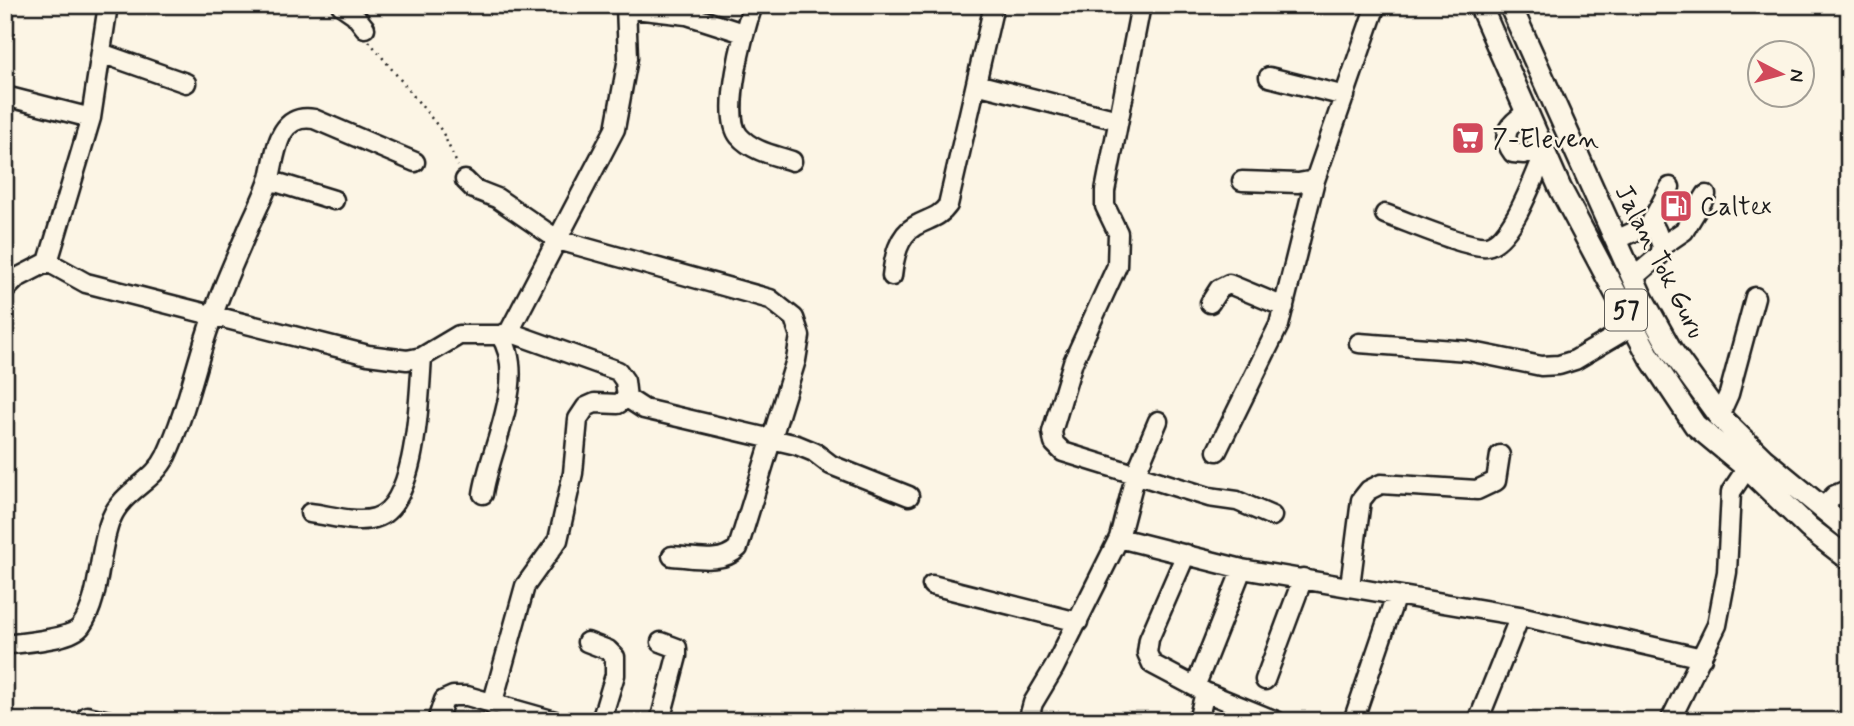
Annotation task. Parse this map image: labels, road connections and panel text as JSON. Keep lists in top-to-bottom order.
{
  "streets": {
    "main road": ["Jalan Tok Guru", "57"]
  },
  "places": {
    "supermarket": ["7-Eleven"],
    "fuel station": ["Caltex"]
  },
  "north": "right"
}
